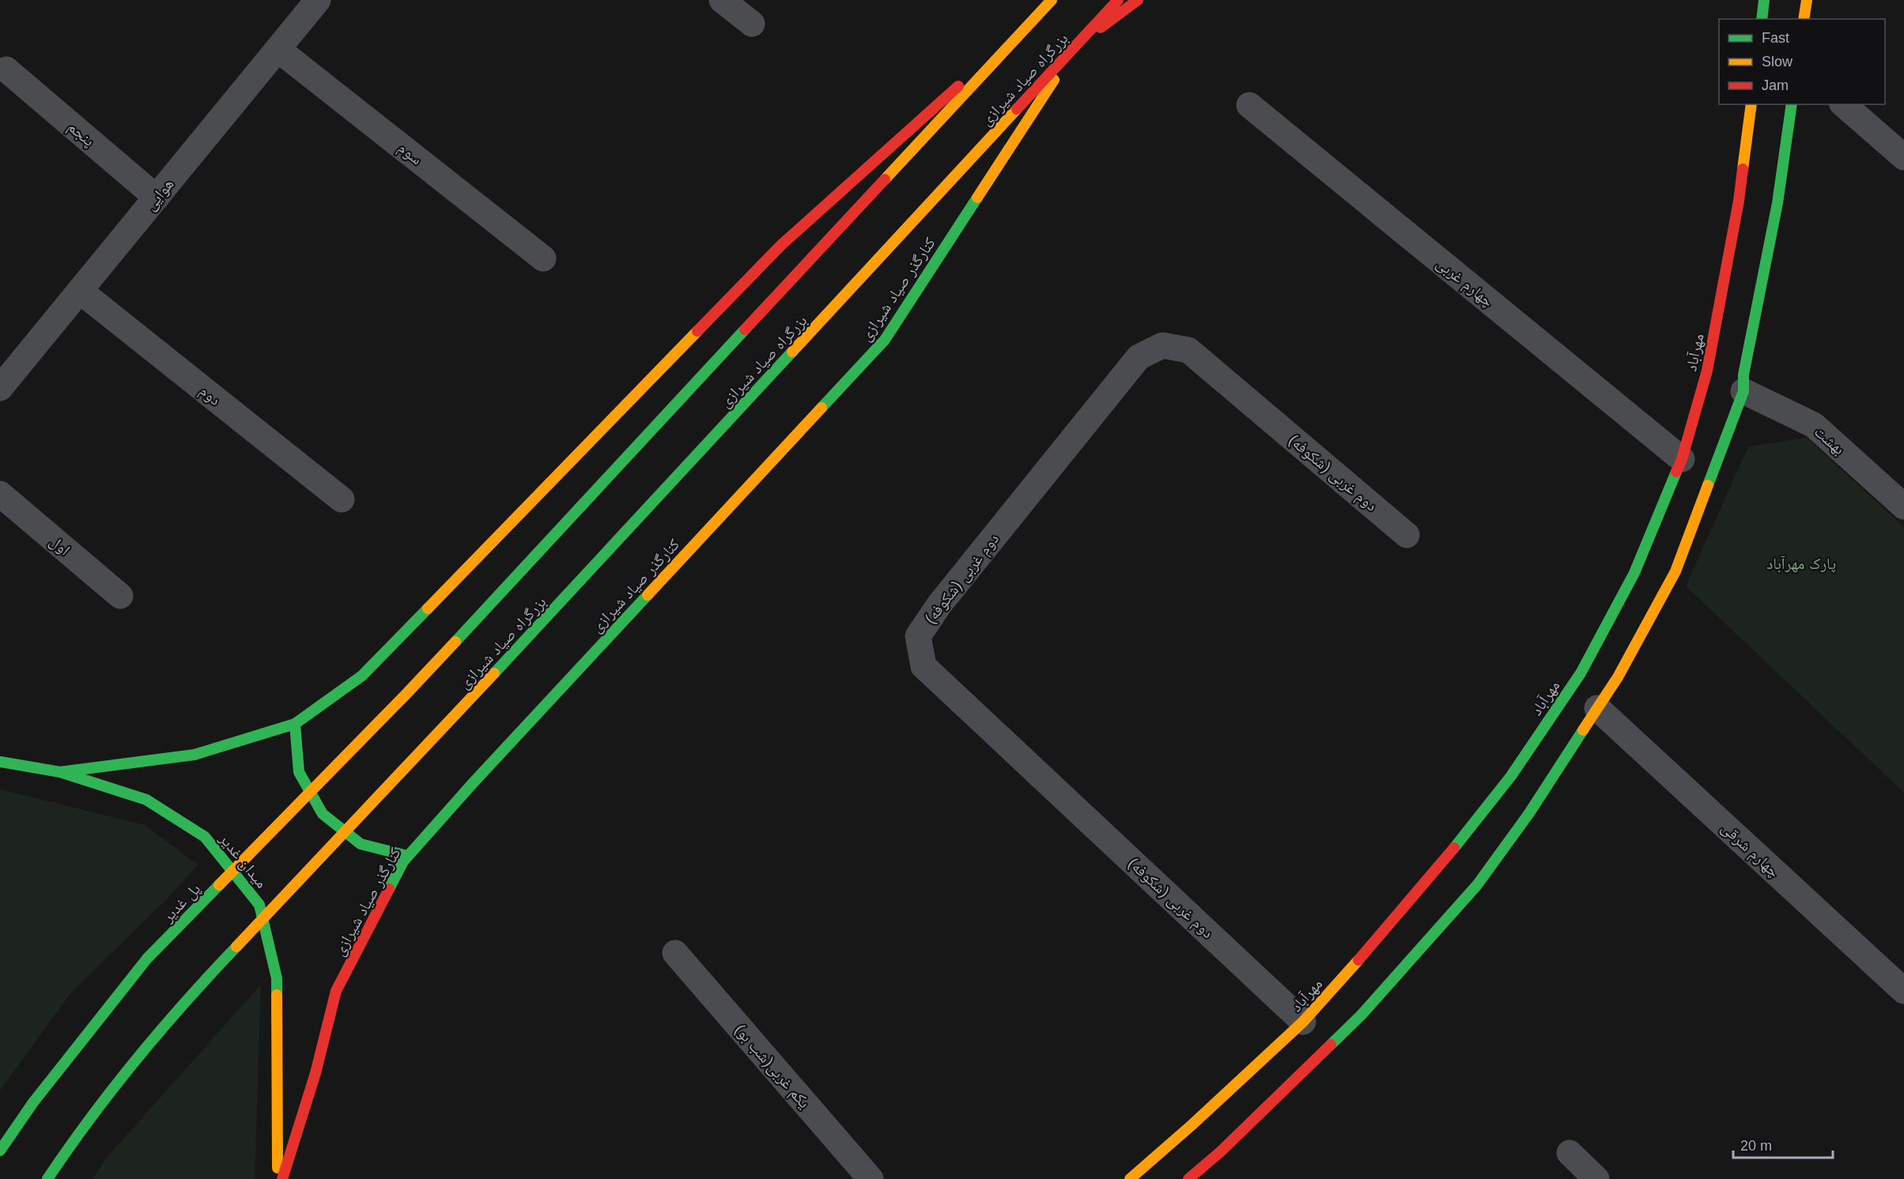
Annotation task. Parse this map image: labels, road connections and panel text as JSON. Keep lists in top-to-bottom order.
{
  "streets": {
    "main road": [
      "بزرگراه صیاد شیرازی",
      "کنارگذر صیاد شیرازی",
      "مهرآباد",
      "میدان غدیر",
      "پل غدیر"
    ],
    "street": [
      "پنجم",
      "سوم",
      "هوایی",
      "چهارم غربی",
      "دوم",
      "بهشت",
      "دوم غربی (شکوفه)",
      "اول",
      "چهارم شرقی",
      "یکم غربی(شب بو)"
    ]
  },
  "crossings": [
    ["بزرگراه صیاد شیرازی", "کنارگذر صیاد شیرازی"],
    ["پنجم", "هوایی"],
    ["سوم", "هوایی"],
    ["هوایی", "دوم"],
    ["چهارم غربی", "مهرآباد"],
    ["مهرآباد", "دوم غربی (شکوفه)"]
  ],
  "parks": ["پارک مهرآباد"],
  "legend": ["Fast", "Slow", "Jam"],
  "scale_bar": "20 m"
}
